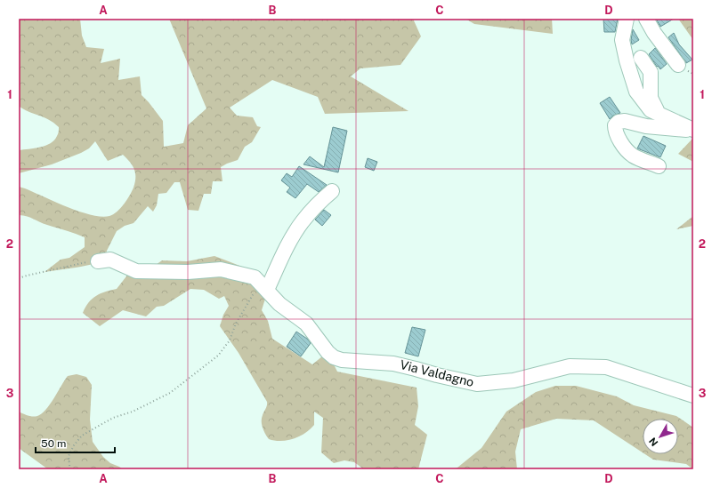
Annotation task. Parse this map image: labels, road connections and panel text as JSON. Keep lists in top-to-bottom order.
{
  "streets": {
    "street": ["Via Valdagno"]
  },
  "scale_bar": "50 m",
  "north": "bottom left",
  "grid": {
    "columns": [
      "A",
      "B",
      "C",
      "D"
    ],
    "rows": ["1", "2", "3"]
  }
}
